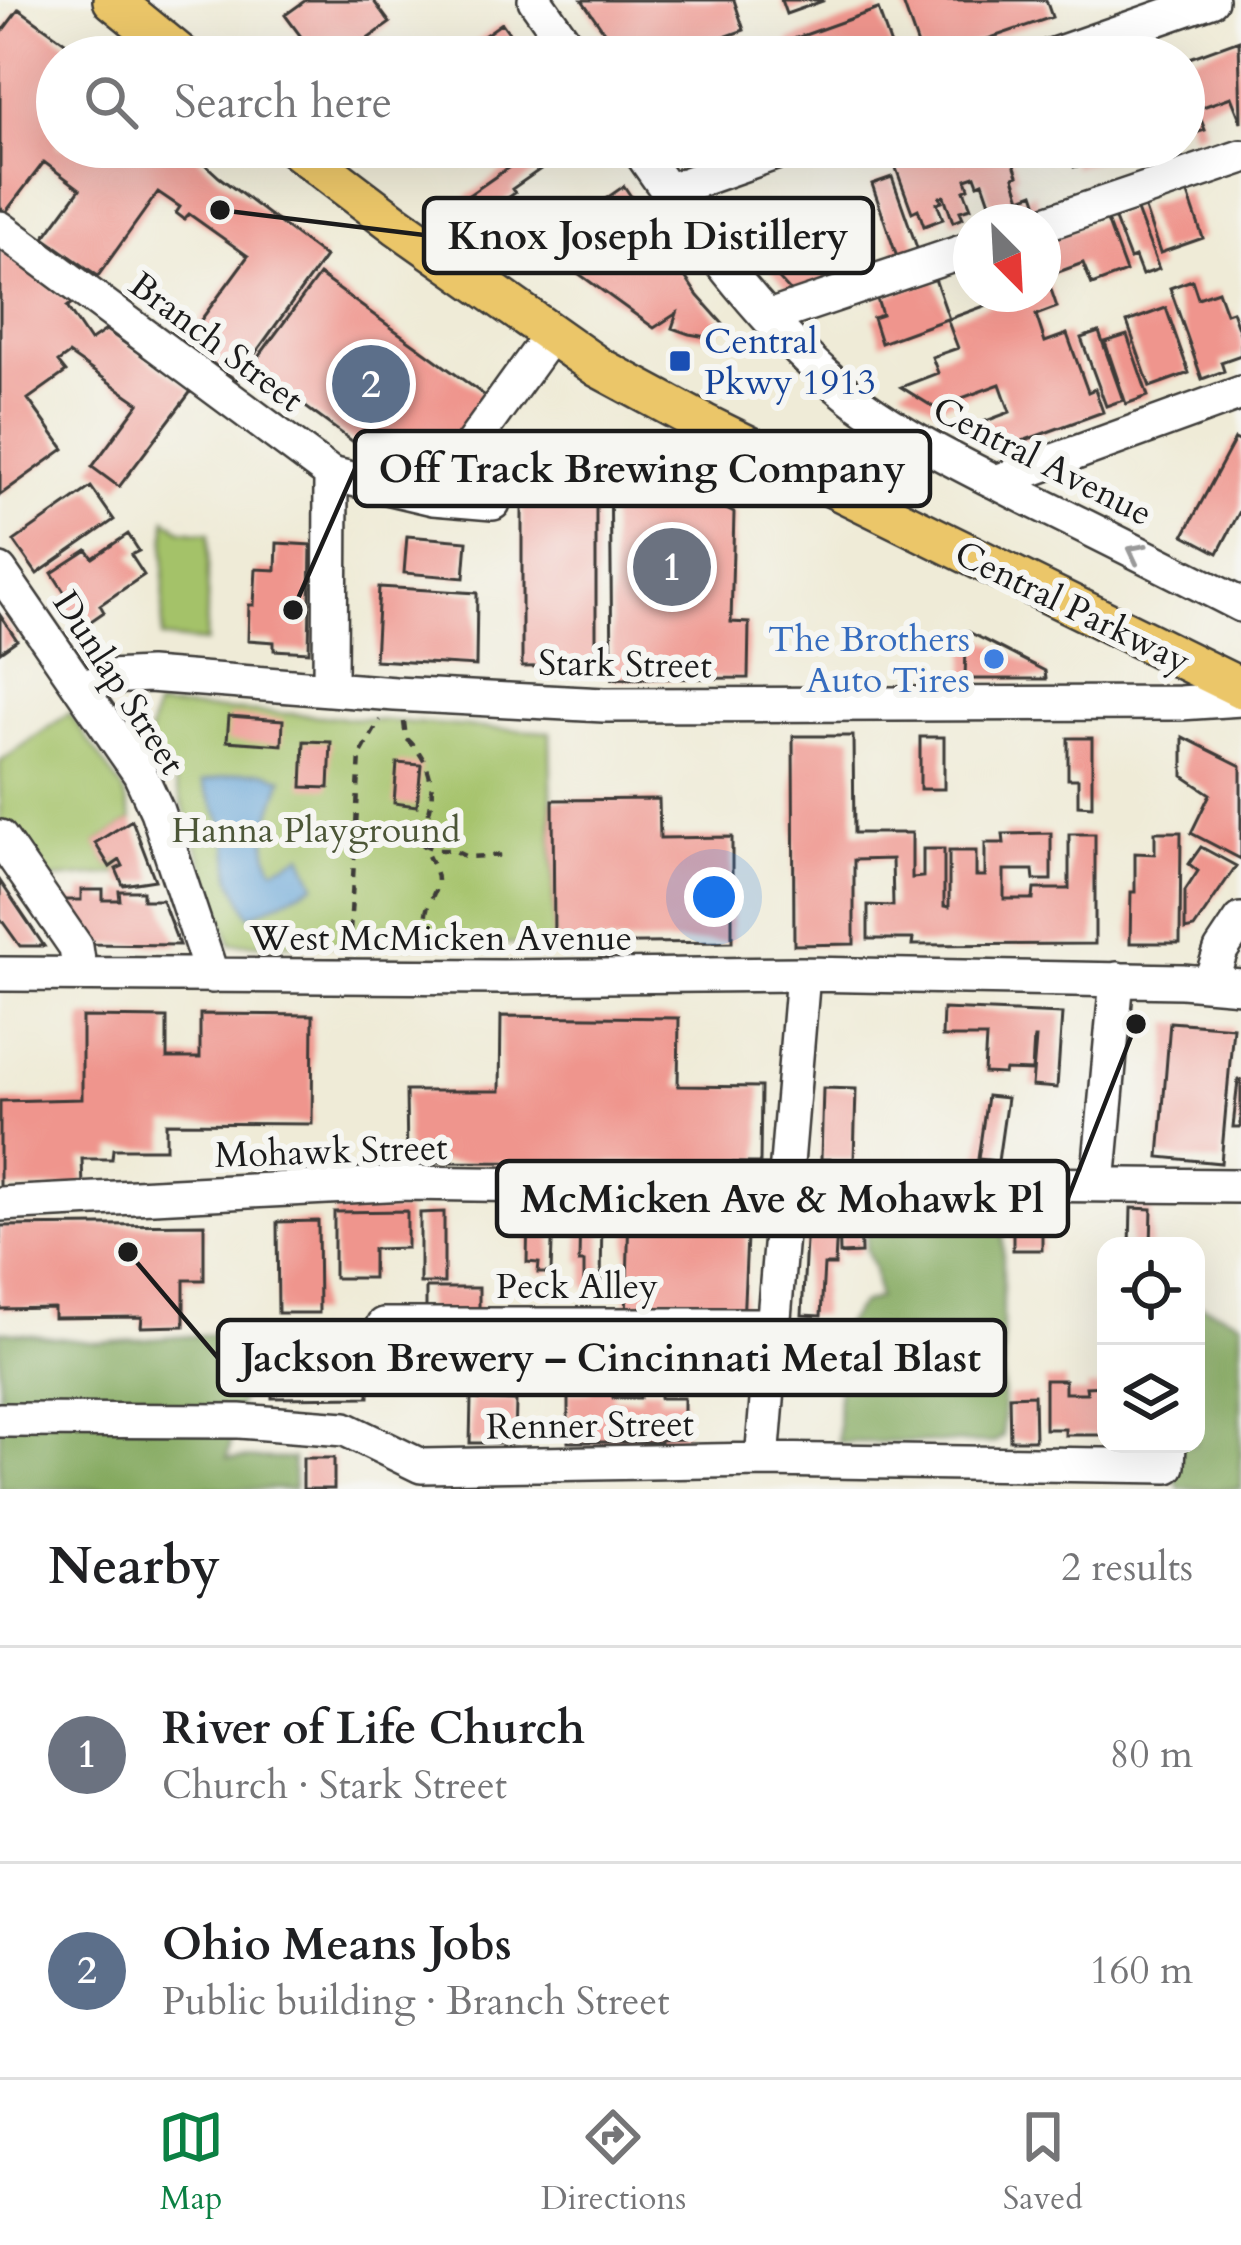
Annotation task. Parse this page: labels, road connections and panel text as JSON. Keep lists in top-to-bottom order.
{
  "streets": {
    "main road": ["Central Parkway"],
    "street": [
      "Branch Street",
      "Central Avenue",
      "Stark Street",
      "Dunlap Street",
      "West McMicken Avenue",
      "Mohawk Street",
      "Peck Alley",
      "Renner Street"
    ]
  },
  "crossings": [
    ["Stark Street", "Dunlap Street"],
    ["Dunlap Street", "West McMicken Avenue"]
  ],
  "one_way": ["Central Avenue"],
  "parks": ["Hanna Playground"],
  "places": {
    "other": [
      "Knox Joseph Distillery",
      "Off Track Brewing Company",
      "The Brothers Auto Tires",
      "McMicken Ave & Mohawk Pl",
      "Jackson Brewery – Cincinnati Metal Blast"
    ],
    "transit": ["Central Pkwy 1913"]
  },
  "north": "bottom right",
  "page": {
    "search": "Search here",
    "pins": ["2", "1"],
    "heading": ["Nearby", "2 results"],
    "list": [
      {
        "mark": "1",
        "name": "River of Life Church",
        "note": "Church · Stark Street",
        "value": "80 m"
      },
      {
        "mark": "2",
        "name": "Ohio Means Jobs",
        "note": "Public building · Branch Street",
        "value": "160 m"
      }
    ],
    "nav": ["Map", "Directions", "Saved"]
  }
}
